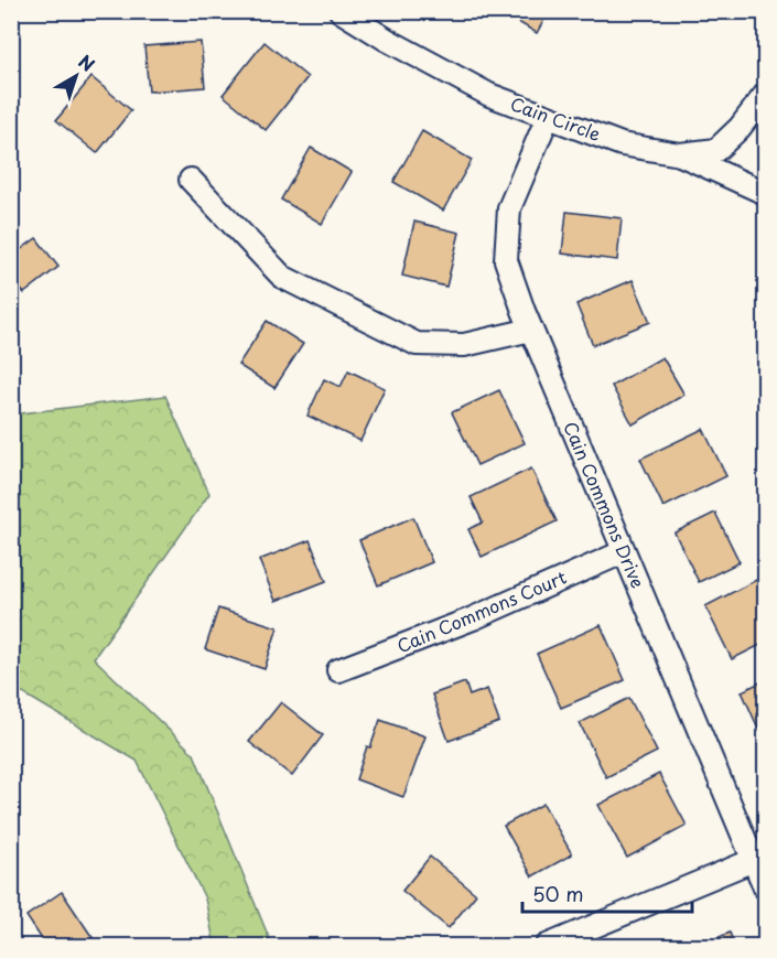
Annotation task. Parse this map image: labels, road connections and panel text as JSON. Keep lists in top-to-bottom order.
{
  "streets": {
    "street": ["Cain Circle", "Cain Commons Drive", "Cain Commons Court"]
  },
  "crossings": [
    ["Cain Circle", "Cain Commons Drive"],
    ["Cain Commons Drive", "Cain Commons Court"]
  ],
  "scale_bar": "50 m",
  "north": "top right"
}
